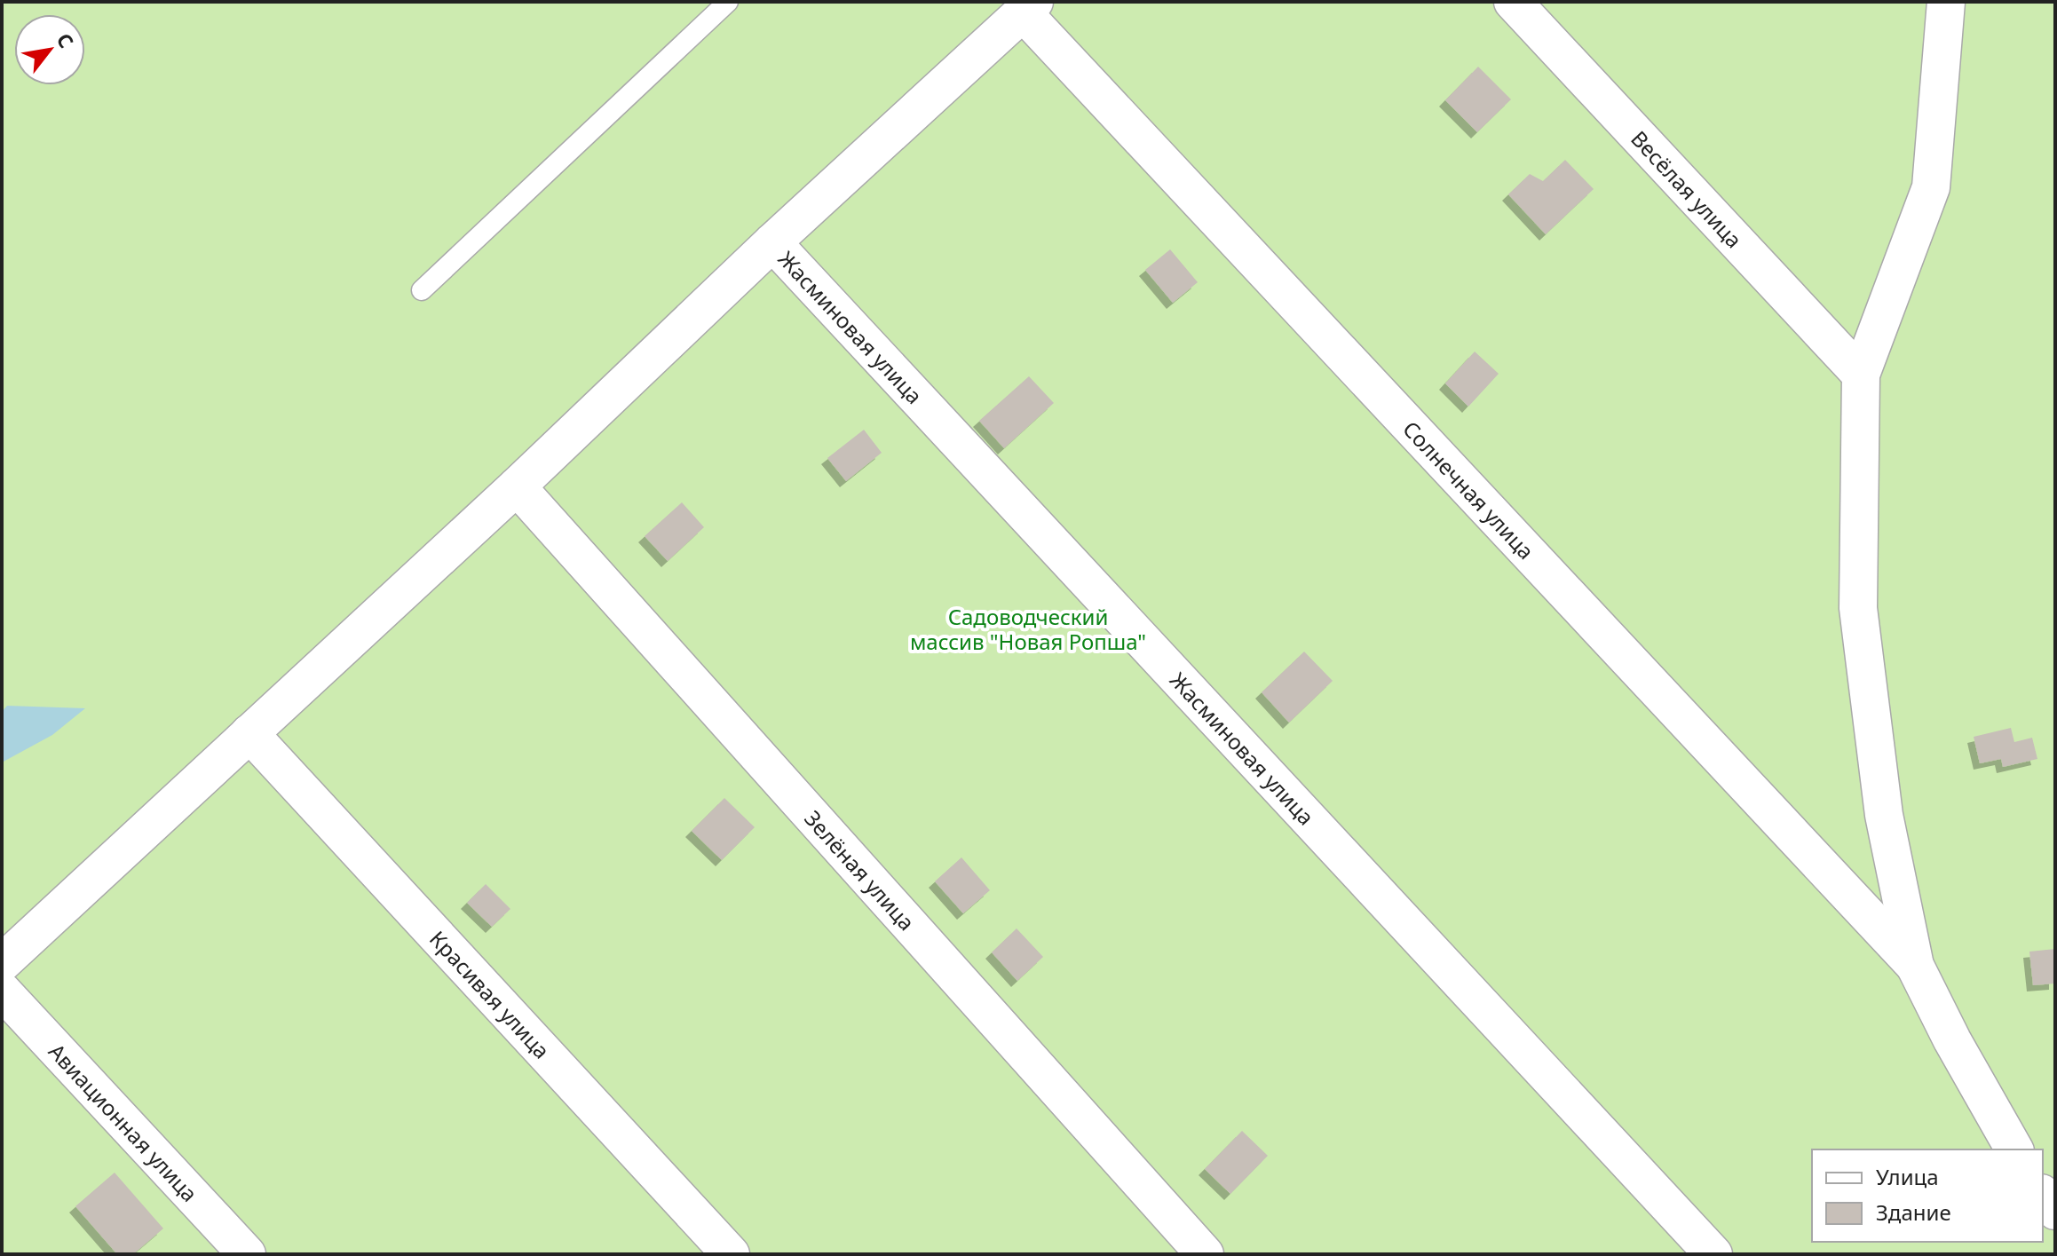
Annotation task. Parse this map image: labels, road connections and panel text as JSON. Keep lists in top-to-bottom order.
{
  "streets": {
    "street": [
      "Весёлая улица",
      "Жасминовая улица",
      "Солнечная улица",
      "Зелёная улица",
      "Красивая улица",
      "Авиационная улица"
    ]
  },
  "parks": ["Садоводческий массив \"Новая Ропша\""],
  "legend": ["Улица", "Здание"],
  "north": "top right"
}
